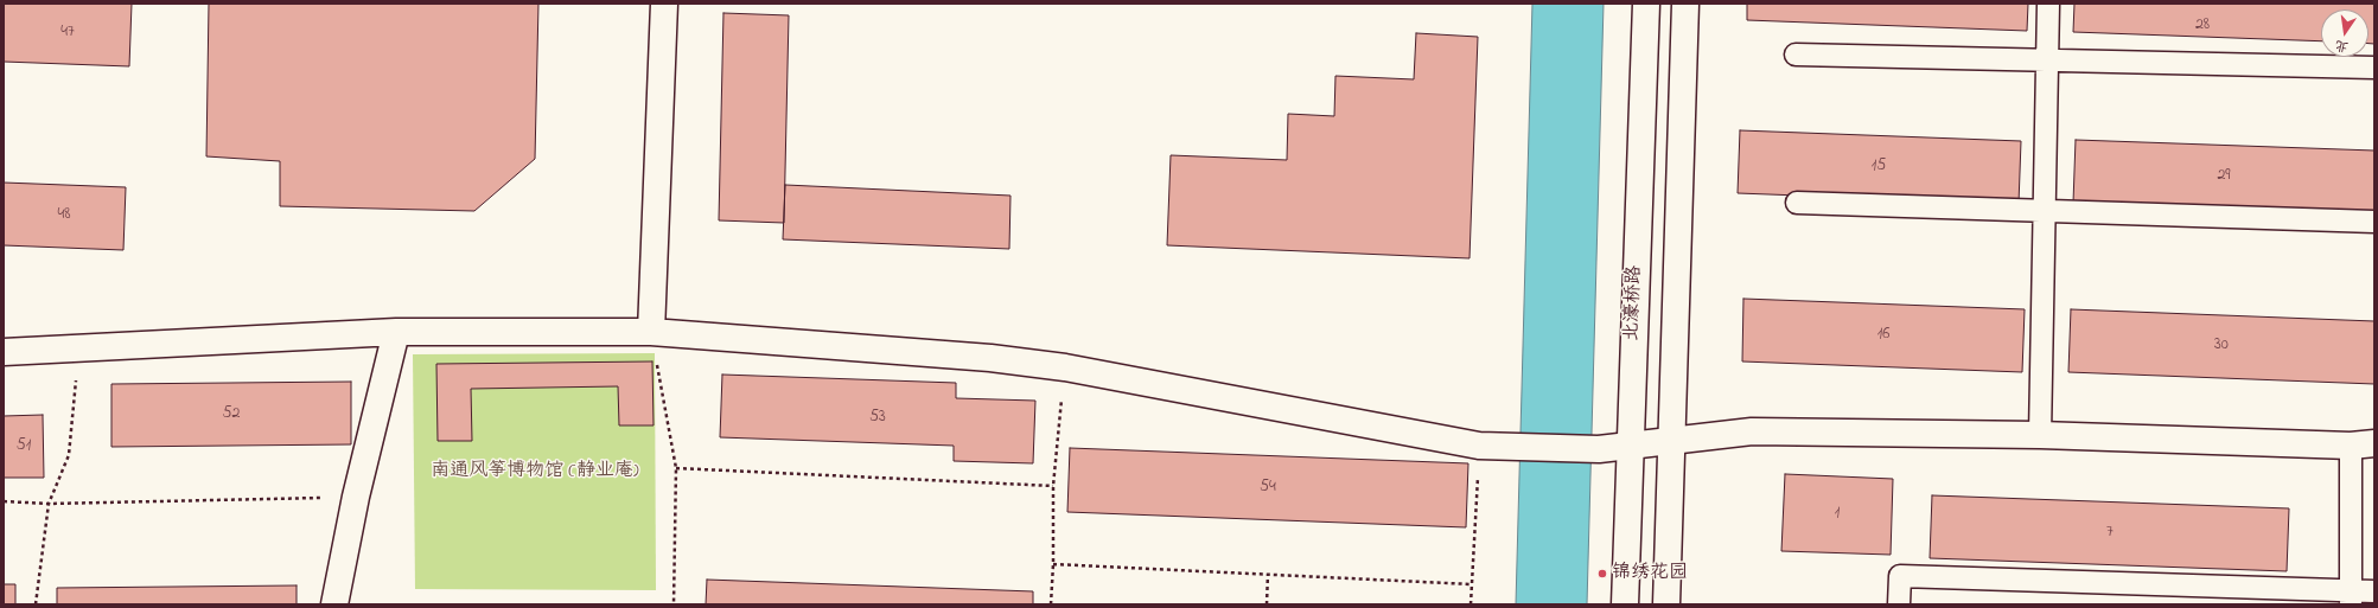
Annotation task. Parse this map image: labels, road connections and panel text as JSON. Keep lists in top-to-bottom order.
{
  "streets": {
    "street": ["北濠桥路"]
  },
  "parks": ["南通风筝博物馆 (静业庵)"],
  "places": ["锦绣花园"],
  "house_numbers": [
    "28",
    "47",
    "15",
    "29",
    "48",
    "16",
    "30",
    "52",
    "53",
    "51",
    "54",
    "1",
    "7"
  ],
  "north": "bottom"
}
